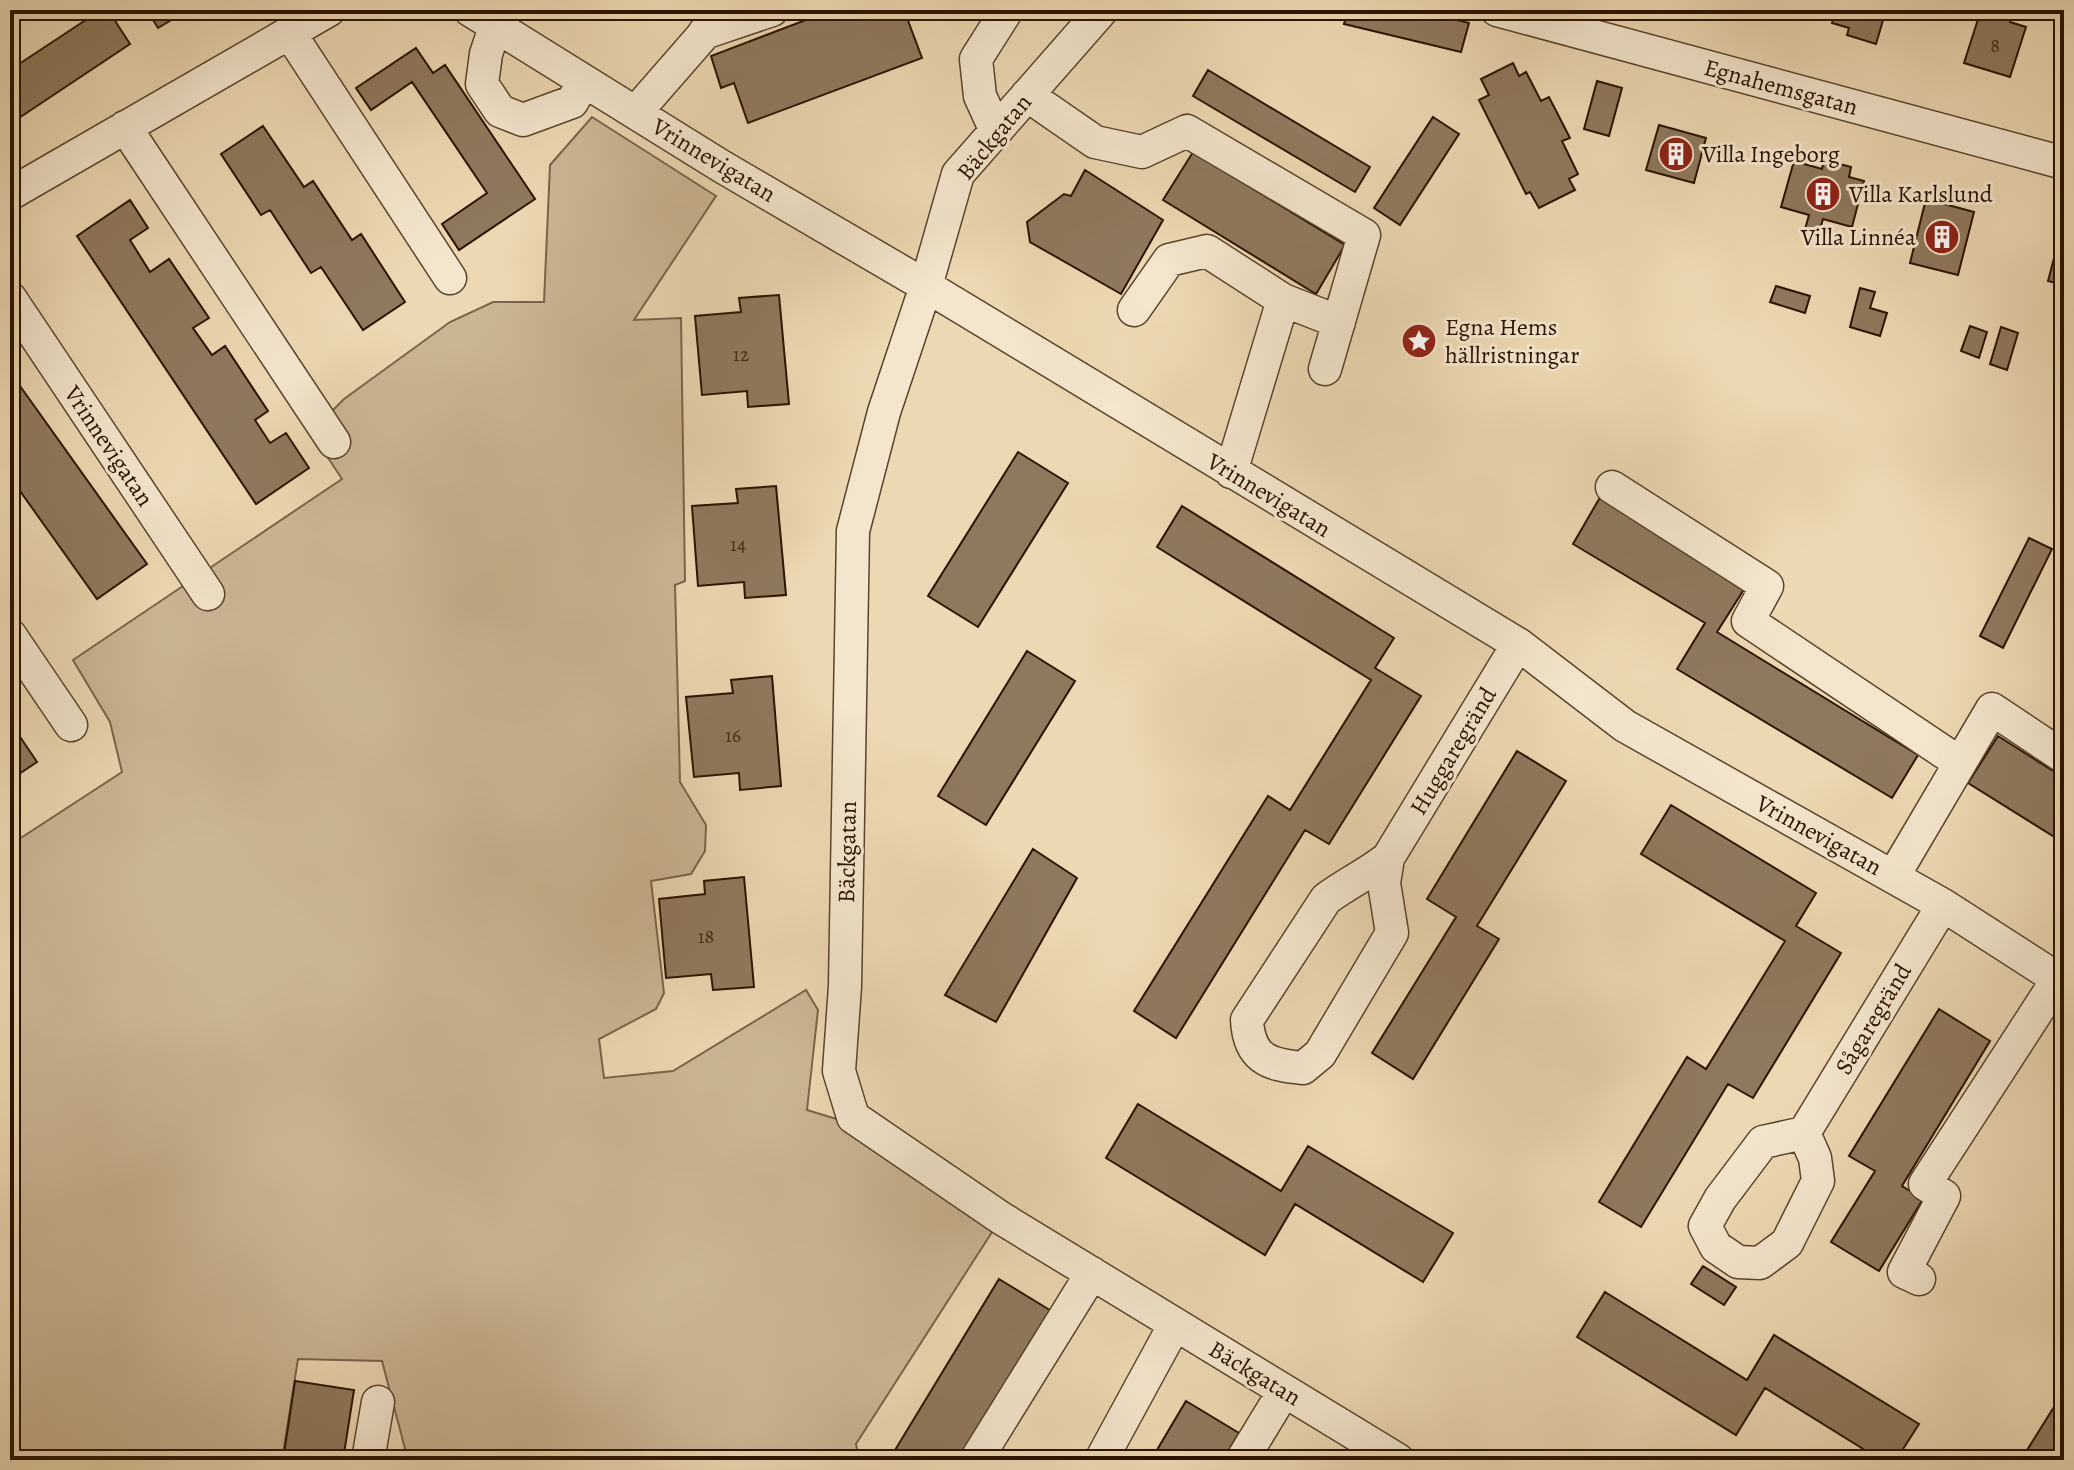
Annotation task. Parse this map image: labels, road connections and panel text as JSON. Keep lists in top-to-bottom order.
{
  "streets": {
    "street": [
      "Egnahemsgatan",
      "Bäckgatan",
      "Vrinnevigatan",
      "Huggaregränd",
      "Sågaregränd"
    ]
  },
  "crossings": [
    ["Bäckgatan", "Vrinnevigatan"],
    ["Vrinnevigatan", "Huggaregränd"],
    ["Vrinnevigatan", "Sågaregränd"]
  ],
  "places": {
    "building": ["Villa Ingeborg", "Villa Karlslund", "Villa Linnéa"],
    "place": ["Egna Hems hällristningar"]
  },
  "house_numbers": [
    "8",
    "12",
    "14",
    "16",
    "18"
  ]
}
